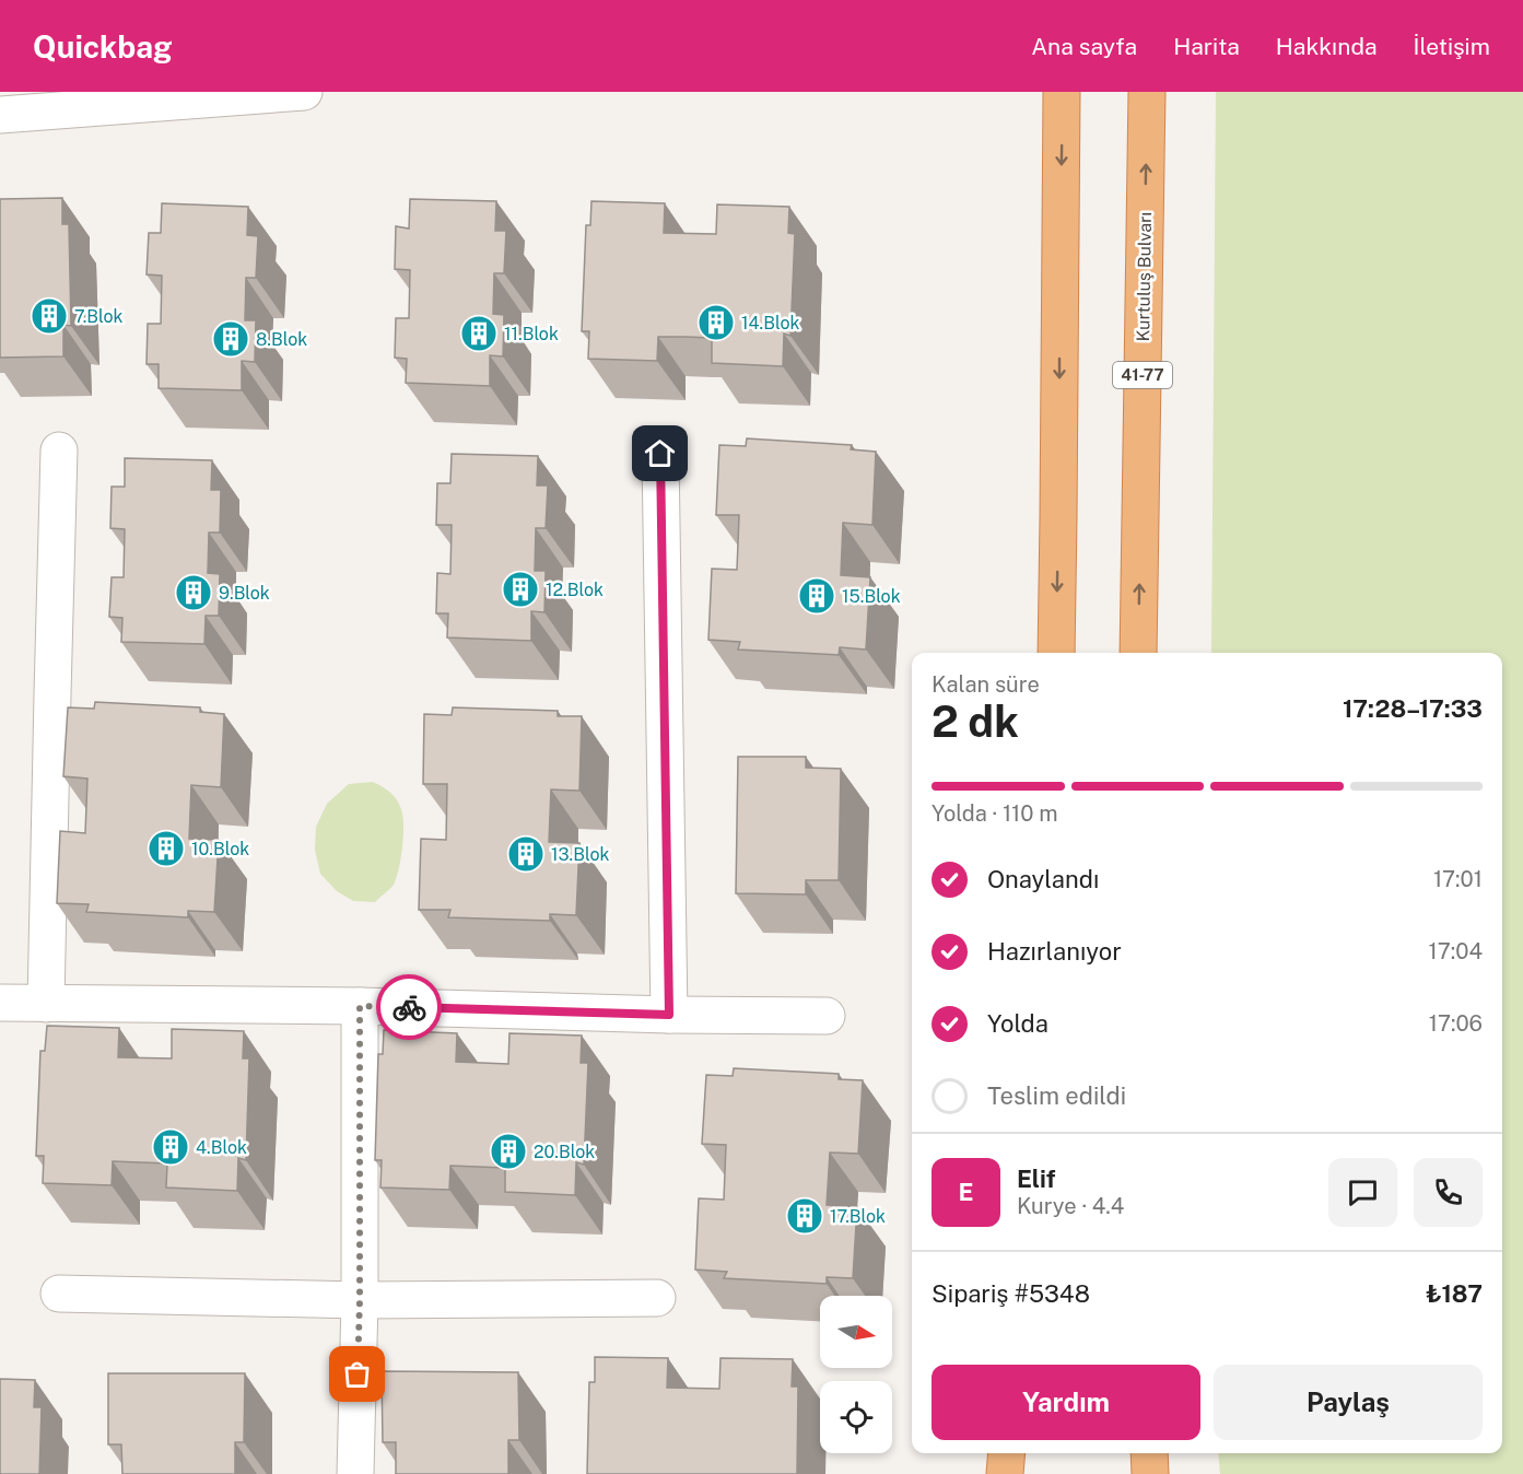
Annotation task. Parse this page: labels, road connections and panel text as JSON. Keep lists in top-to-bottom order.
{
  "streets": {
    "highway": ["Kurtuluş Bulvarı", "41-77"]
  },
  "places": {
    "building": [
      "7.Blok",
      "14.Blok",
      "11.Blok",
      "8.Blok",
      "12.Blok",
      "9.Blok",
      "15.Blok",
      "10.Blok",
      "13.Blok",
      "4.Blok",
      "20.Blok",
      "17.Blok"
    ]
  },
  "north": "right",
  "page": {
    "header": "Quickbag",
    "nav": [
      "Ana sayfa",
      "Harita",
      "Hakkında",
      "İletişim"
    ],
    "heading": ["2 dk", "Kalan süre", "17:28–17:33"],
    "panel": [
      "Elif",
      "Kurye · 4.4",
      "Sipariş #5348",
      "₺187"
    ],
    "bar": "Yolda · 110 m",
    "list": [
      ["Onaylandı", "17:01"],
      ["Hazırlanıyor", "17:04"],
      ["Yolda", "17:06"],
      "Teslim edildi"
    ],
    "round": "E",
    "buttons": ["Yardım", "Paylaş"]
  }
}
